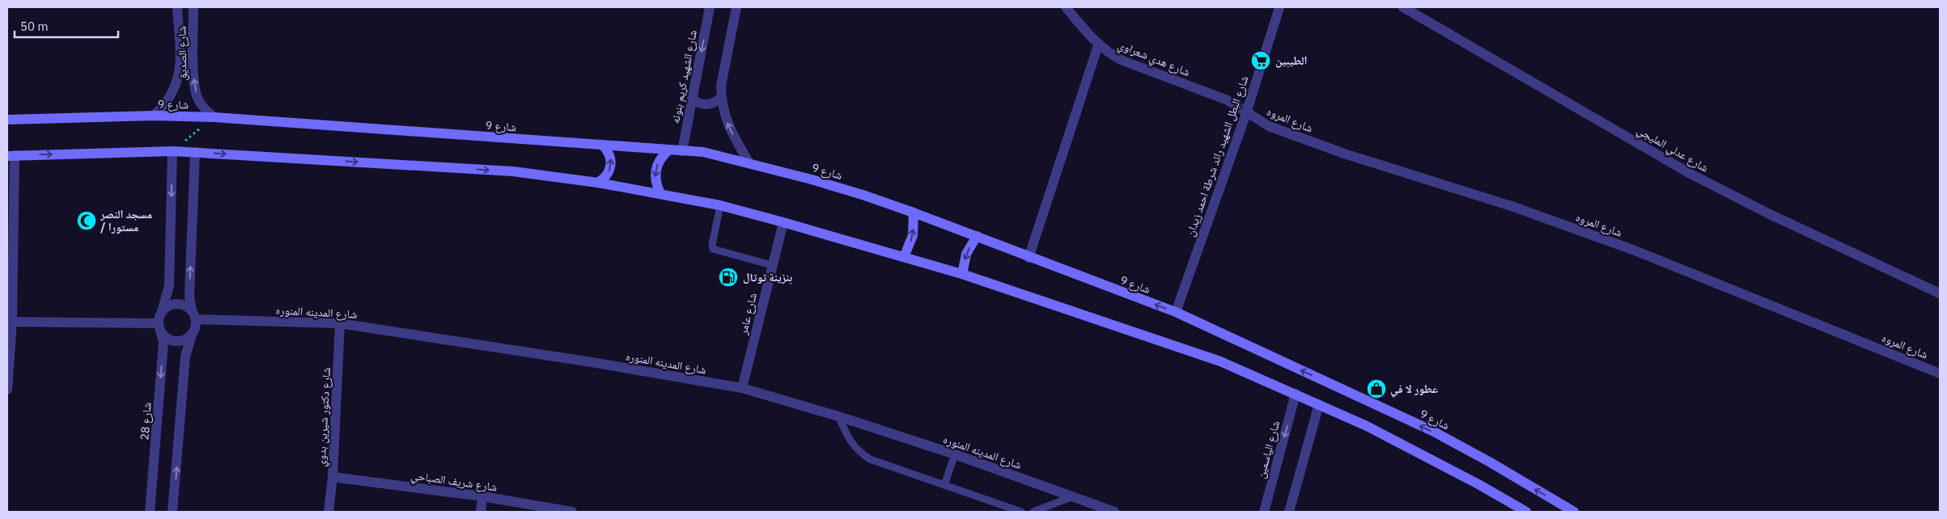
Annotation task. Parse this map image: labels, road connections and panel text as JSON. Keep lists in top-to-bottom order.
{
  "streets": {
    "main road": ["شارع 9"],
    "street": [
      "شارع الصديق",
      "شارع هدي شعراوي",
      "شارع الشهيد كريم بنونه",
      "شارع المروه",
      "شارع عدلي المليجي",
      "شارع البطل الشهيد رائد شرطة احمد زيدان",
      "شارع المدينه المنوره",
      "شارع عامر",
      "شارع دكتور شيرين بدوي",
      "شارع 28",
      "شارع الياسمين",
      "شارع شريف الصباحي"
    ]
  },
  "crossings": [
    ["شارع الصديق", "شارع 9"],
    ["شارع هدي شعراوي", "شارع المروه"],
    ["شارع هدي شعراوي", "شارع البطل الشهيد رائد شرطة احمد زيدان"],
    ["شارع الشهيد كريم بنونه", "شارع 9"],
    ["شارع 9", "شارع البطل الشهيد رائد شرطة احمد زيدان"],
    ["شارع المروه", "شارع البطل الشهيد رائد شرطة احمد زيدان"],
    ["شارع المدينه المنوره", "شارع عامر"],
    ["شارع المدينه المنوره", "شارع دكتور شيرين بدوي"],
    ["شارع المدينه المنوره", "شارع 28"],
    ["شارع دكتور شيرين بدوي", "شارع شريف الصباحي"]
  ],
  "one_way": ["شارع الصديق"],
  "places": {
    "supermarket": ["الطيبين"],
    "mosque": ["مسجد النصر / مستورا"],
    "fuel station": ["بنزينة توتال"],
    "shop": ["عطور لا في"]
  },
  "scale_bar": "50 m"
}
